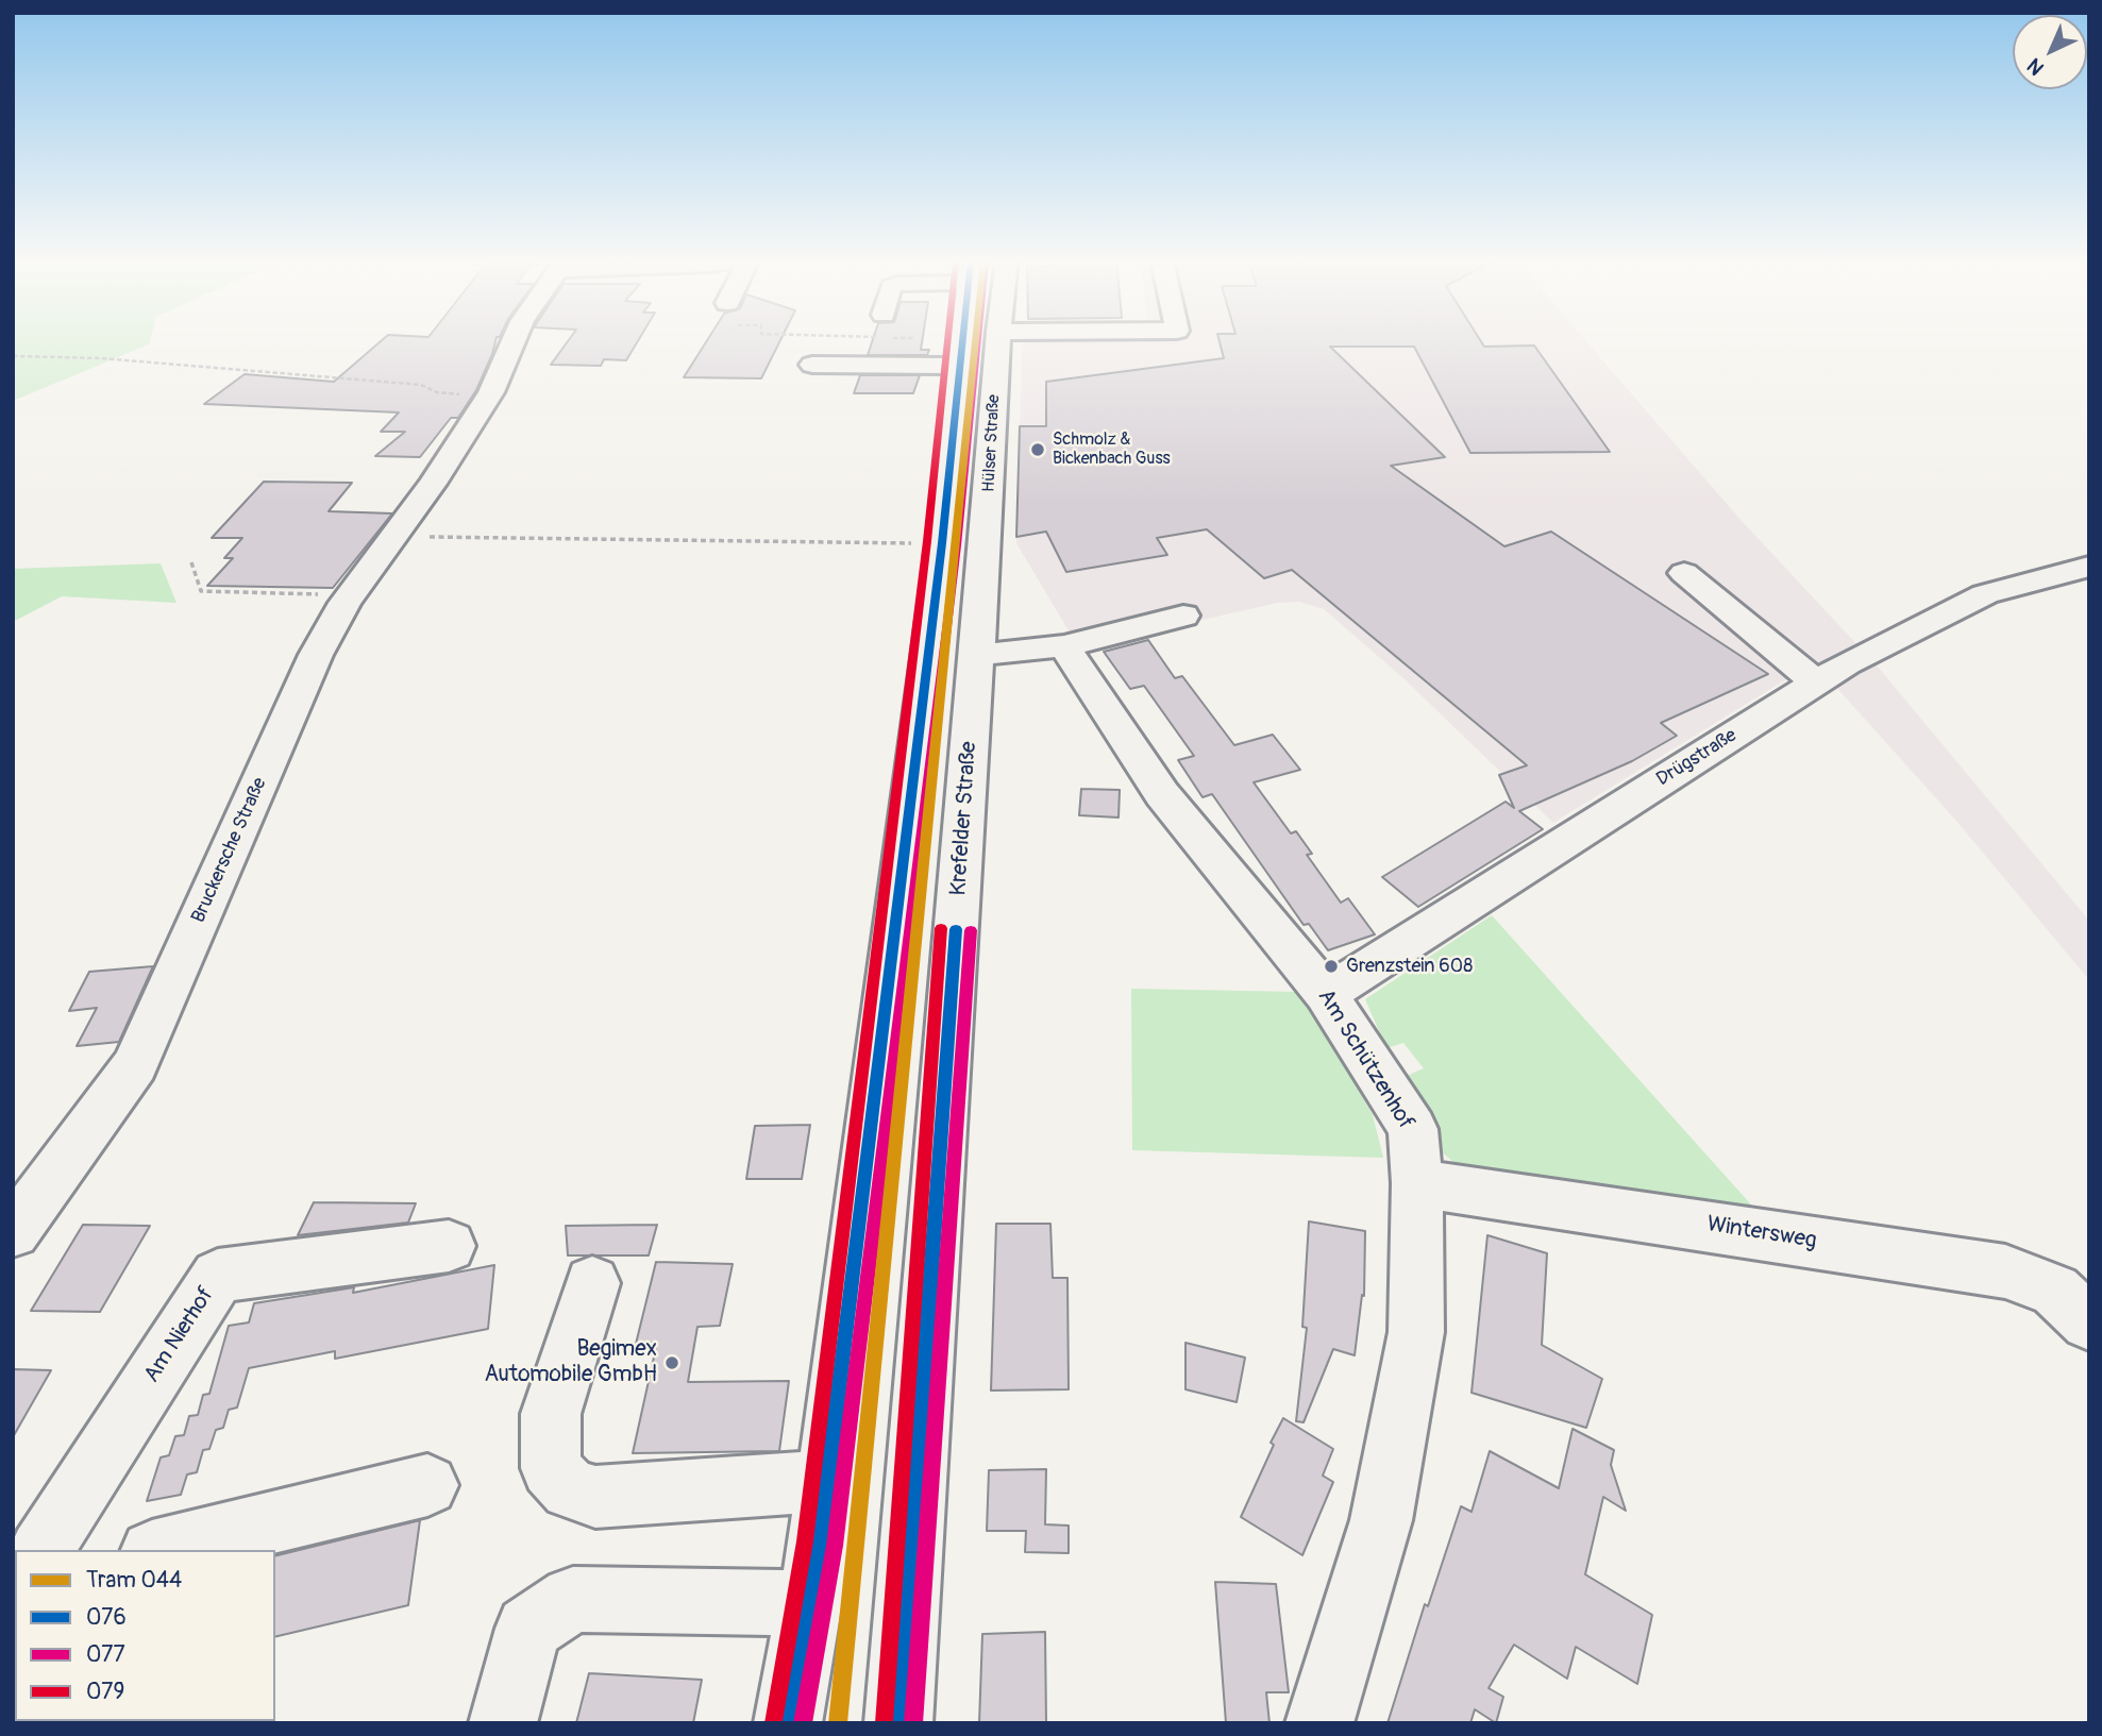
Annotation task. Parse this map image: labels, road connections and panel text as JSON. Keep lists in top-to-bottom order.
{
  "streets": {
    "street": [
      "Drügstraße",
      "Krefelder Straße",
      "Bruckersche Straße",
      "Am Schützenhof",
      "Wintersweg",
      "Am Nierhof"
    ]
  },
  "crossings": [
    ["Drügstraße", "Am Schützenhof"],
    ["Am Schützenhof", "Wintersweg"]
  ],
  "places": ["Schmolz & Bickenbach Guss", "Grenzstein 608", "Begimex Automobile GmbH"],
  "lines": [
    "tram line 044",
    "transit line 076",
    "transit line 077",
    "transit line 079"
  ],
  "legend": [
    "Tram 044",
    "076",
    "077",
    "079"
  ],
  "north": "bottom left"
}
